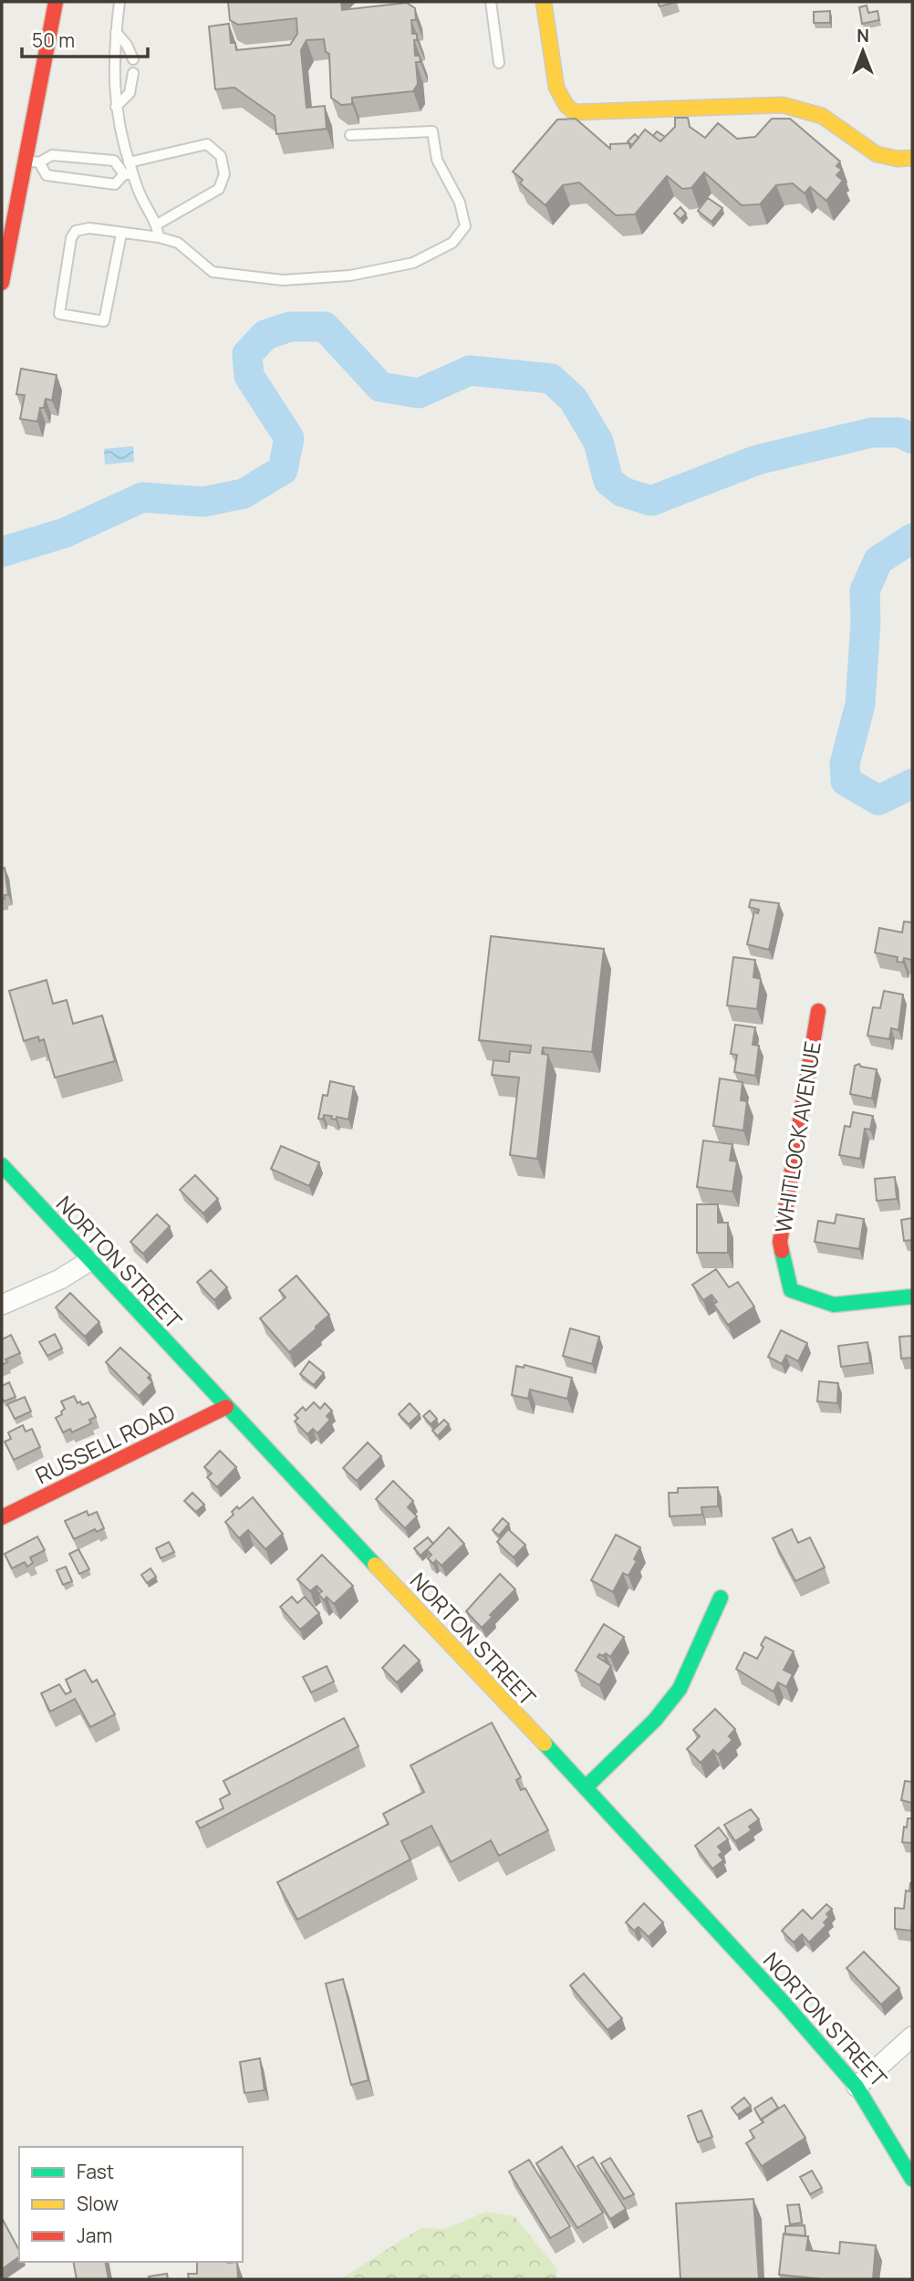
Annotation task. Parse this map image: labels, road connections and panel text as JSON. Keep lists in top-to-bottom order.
{
  "streets": {
    "main road": ["WHITLOCK AVENUE", "NORTON STREET", "RUSSELL ROAD"]
  },
  "crossings": [
    ["NORTON STREET", "RUSSELL ROAD"]
  ],
  "legend": ["Fast", "Slow", "Jam"],
  "scale_bar": "50 m",
  "north": "top"
}
